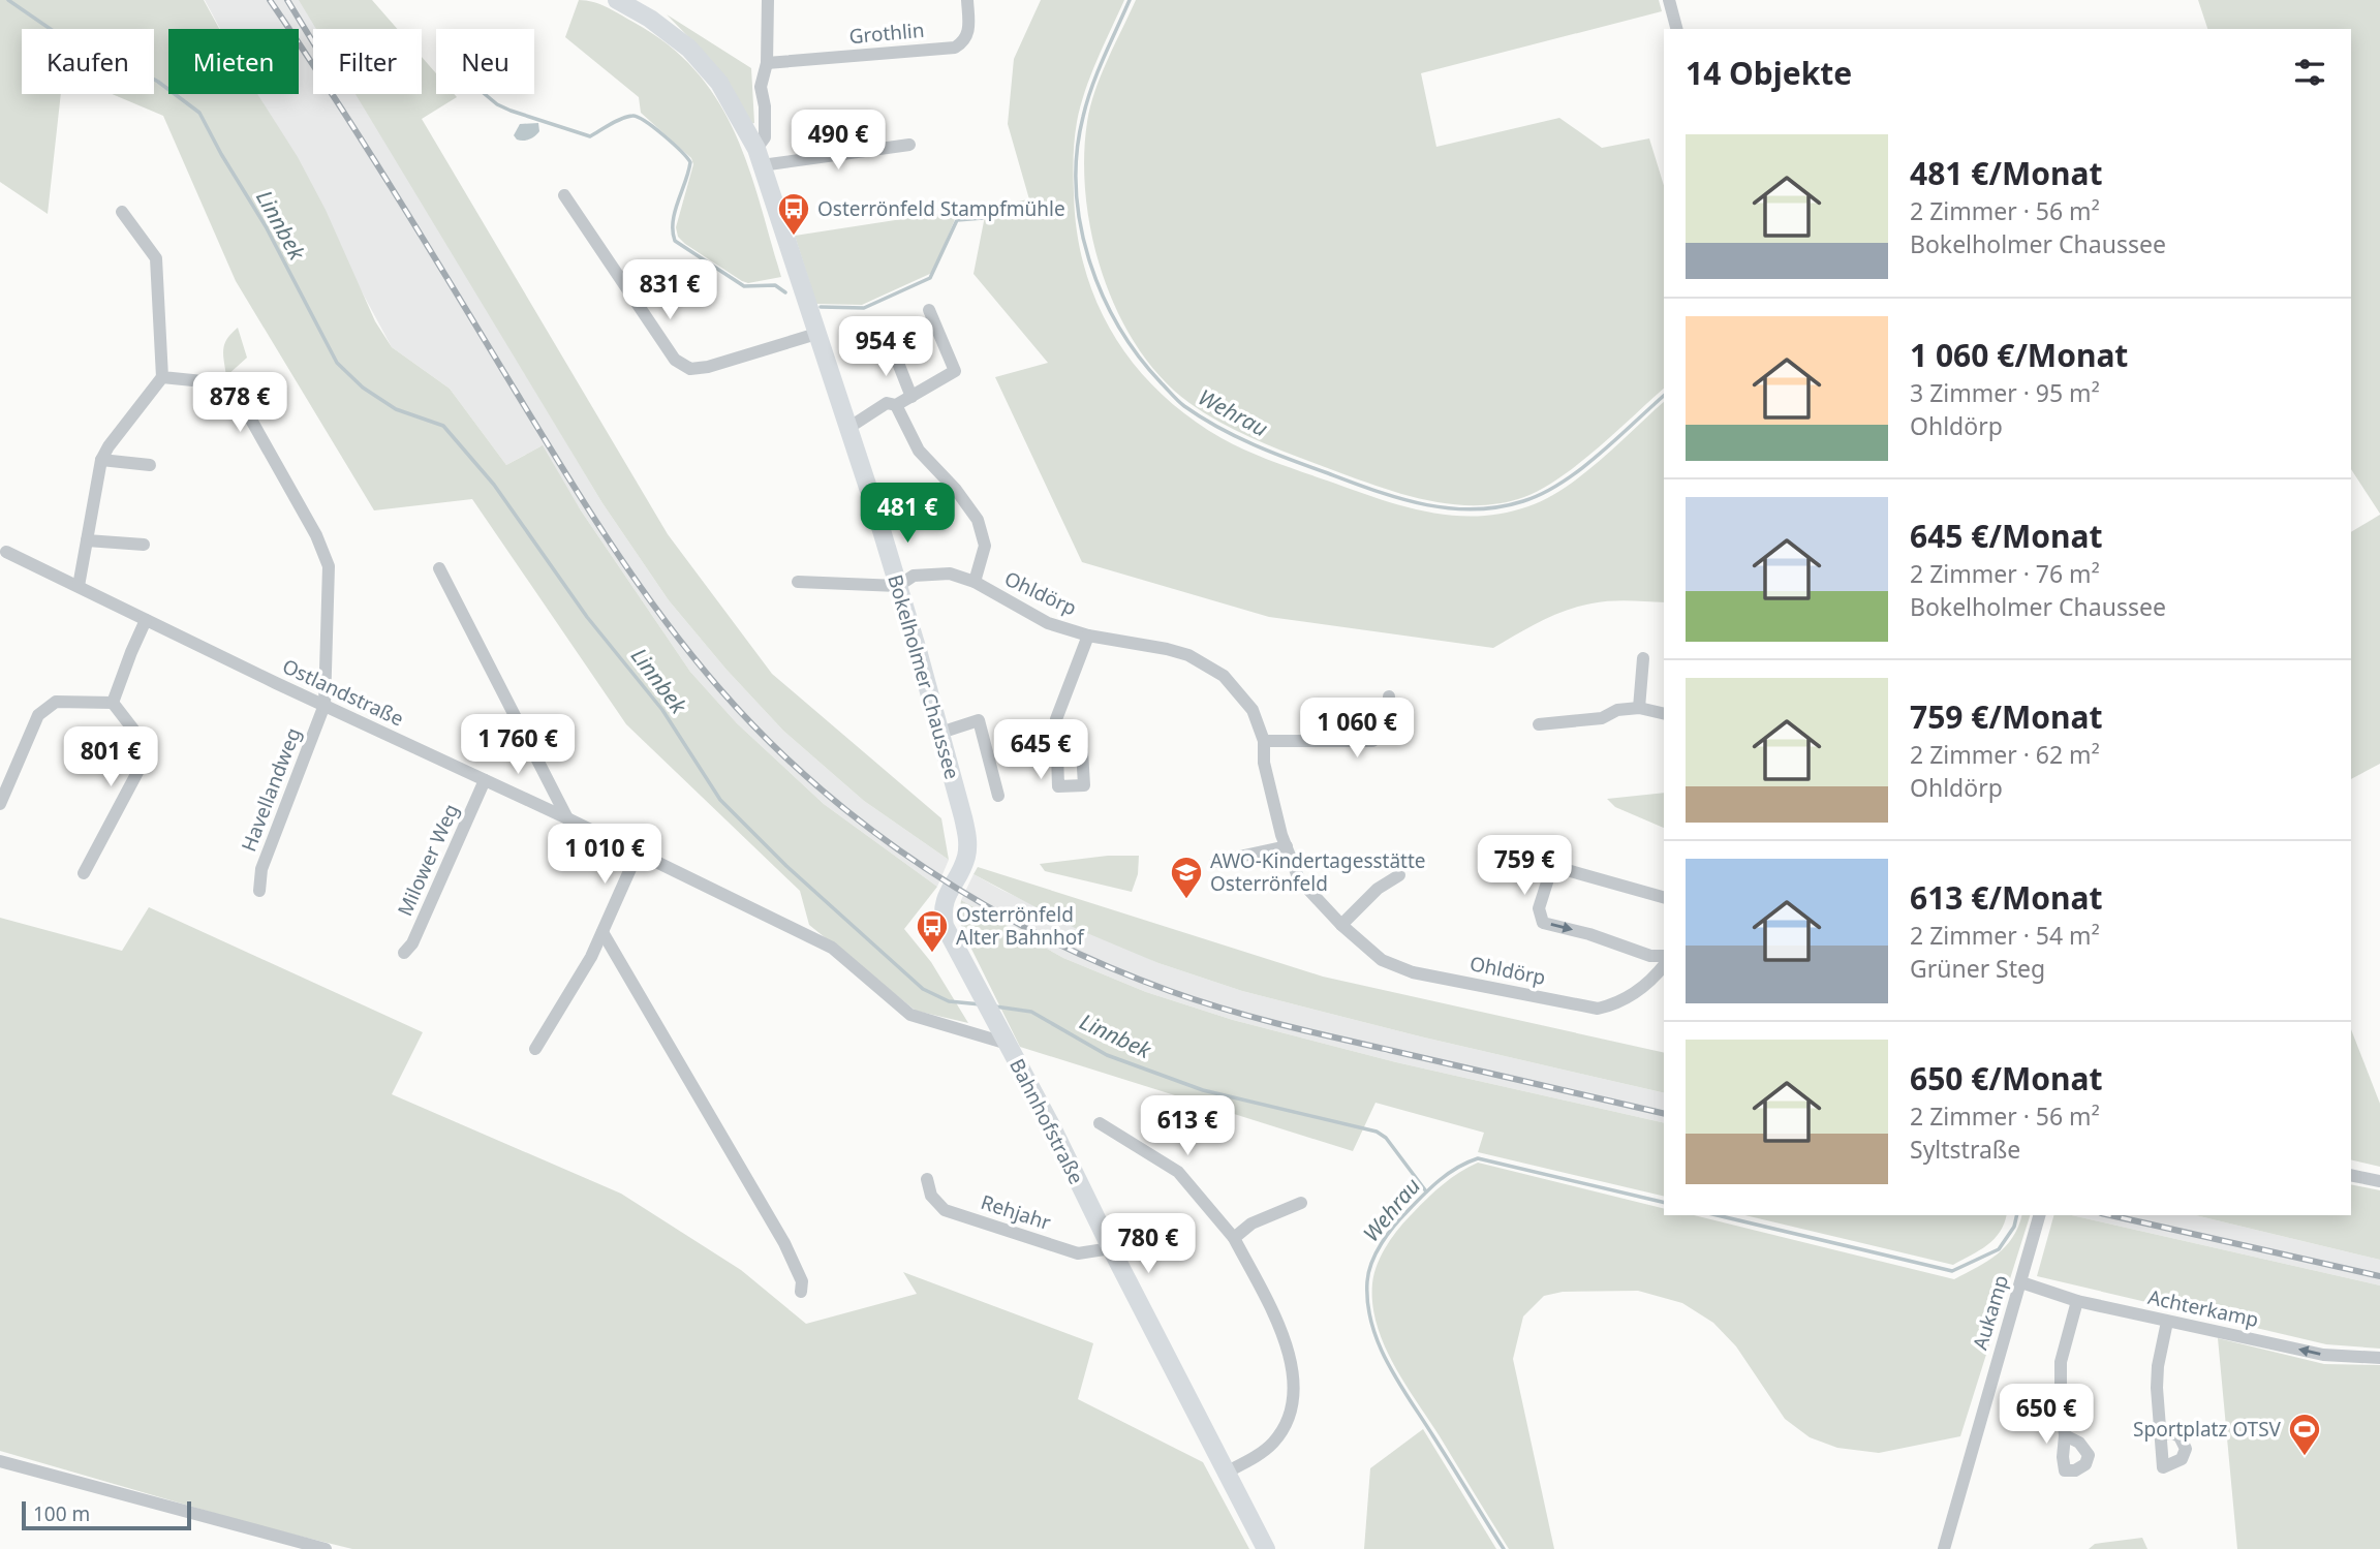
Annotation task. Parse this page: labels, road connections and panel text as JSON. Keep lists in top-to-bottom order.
{
  "streets": {
    "main road": ["Bokelholmer Chaussee", "Bahnhofstraße"],
    "street": [
      "Grothlin",
      "Ohldörp",
      "Ostlandstraße",
      "Havellandweg",
      "Milower Weg",
      "Rehjahr",
      "Achterkamp",
      "Aukamp"
    ]
  },
  "crossings": [
    ["Ohldörp", "Bokelholmer Chaussee"],
    ["Bokelholmer Chaussee", "Bahnhofstraße"],
    ["Ostlandstraße", "Havellandweg"],
    ["Ostlandstraße", "Milower Weg"],
    ["Ostlandstraße", "Bahnhofstraße"],
    ["Bahnhofstraße", "Rehjahr"],
    ["Achterkamp", "Aukamp"]
  ],
  "one_way": ["Achterkamp"],
  "water": ["Linnbek", "Wehrau"],
  "places": {
    "bus stop": ["Osterrönfeld Stampfmühle", "Osterrönfeld Alter Bahnhof"],
    "school or university": ["AWO-Kindertagesstätte Osterrönfeld"],
    "sports": ["Sportplatz OTSV"]
  },
  "scale_bar": "100 m",
  "page": {
    "chip": [
      "Kaufen",
      "Mieten",
      "Filter",
      "Neu"
    ],
    "heading": "14 Objekte",
    "price": [
      "490 €",
      "831 €",
      "954 €",
      "878 €",
      "481 €",
      "1 060 €",
      "1 760 €",
      "645 €",
      "801 €",
      "1 010 €",
      "759 €",
      "613 €",
      "780 €",
      "650 €"
    ],
    "list": [
      {
        "name": "481 €/Monat",
        "note": "2 Zimmer · 56 m² · Bokelholmer Chaussee"
      },
      {
        "name": "1 060 €/Monat",
        "note": "3 Zimmer · 95 m² · Ohldörp"
      },
      {
        "name": "645 €/Monat",
        "note": "2 Zimmer · 76 m² · Bokelholmer Chaussee"
      },
      {
        "name": "759 €/Monat",
        "note": "2 Zimmer · 62 m² · Ohldörp"
      },
      {
        "name": "613 €/Monat",
        "note": "2 Zimmer · 54 m² · Grüner Steg"
      },
      {
        "name": "650 €/Monat",
        "note": "2 Zimmer · 56 m² · Syltstraße"
      }
    ],
    "scale": "100 m"
  }
}
